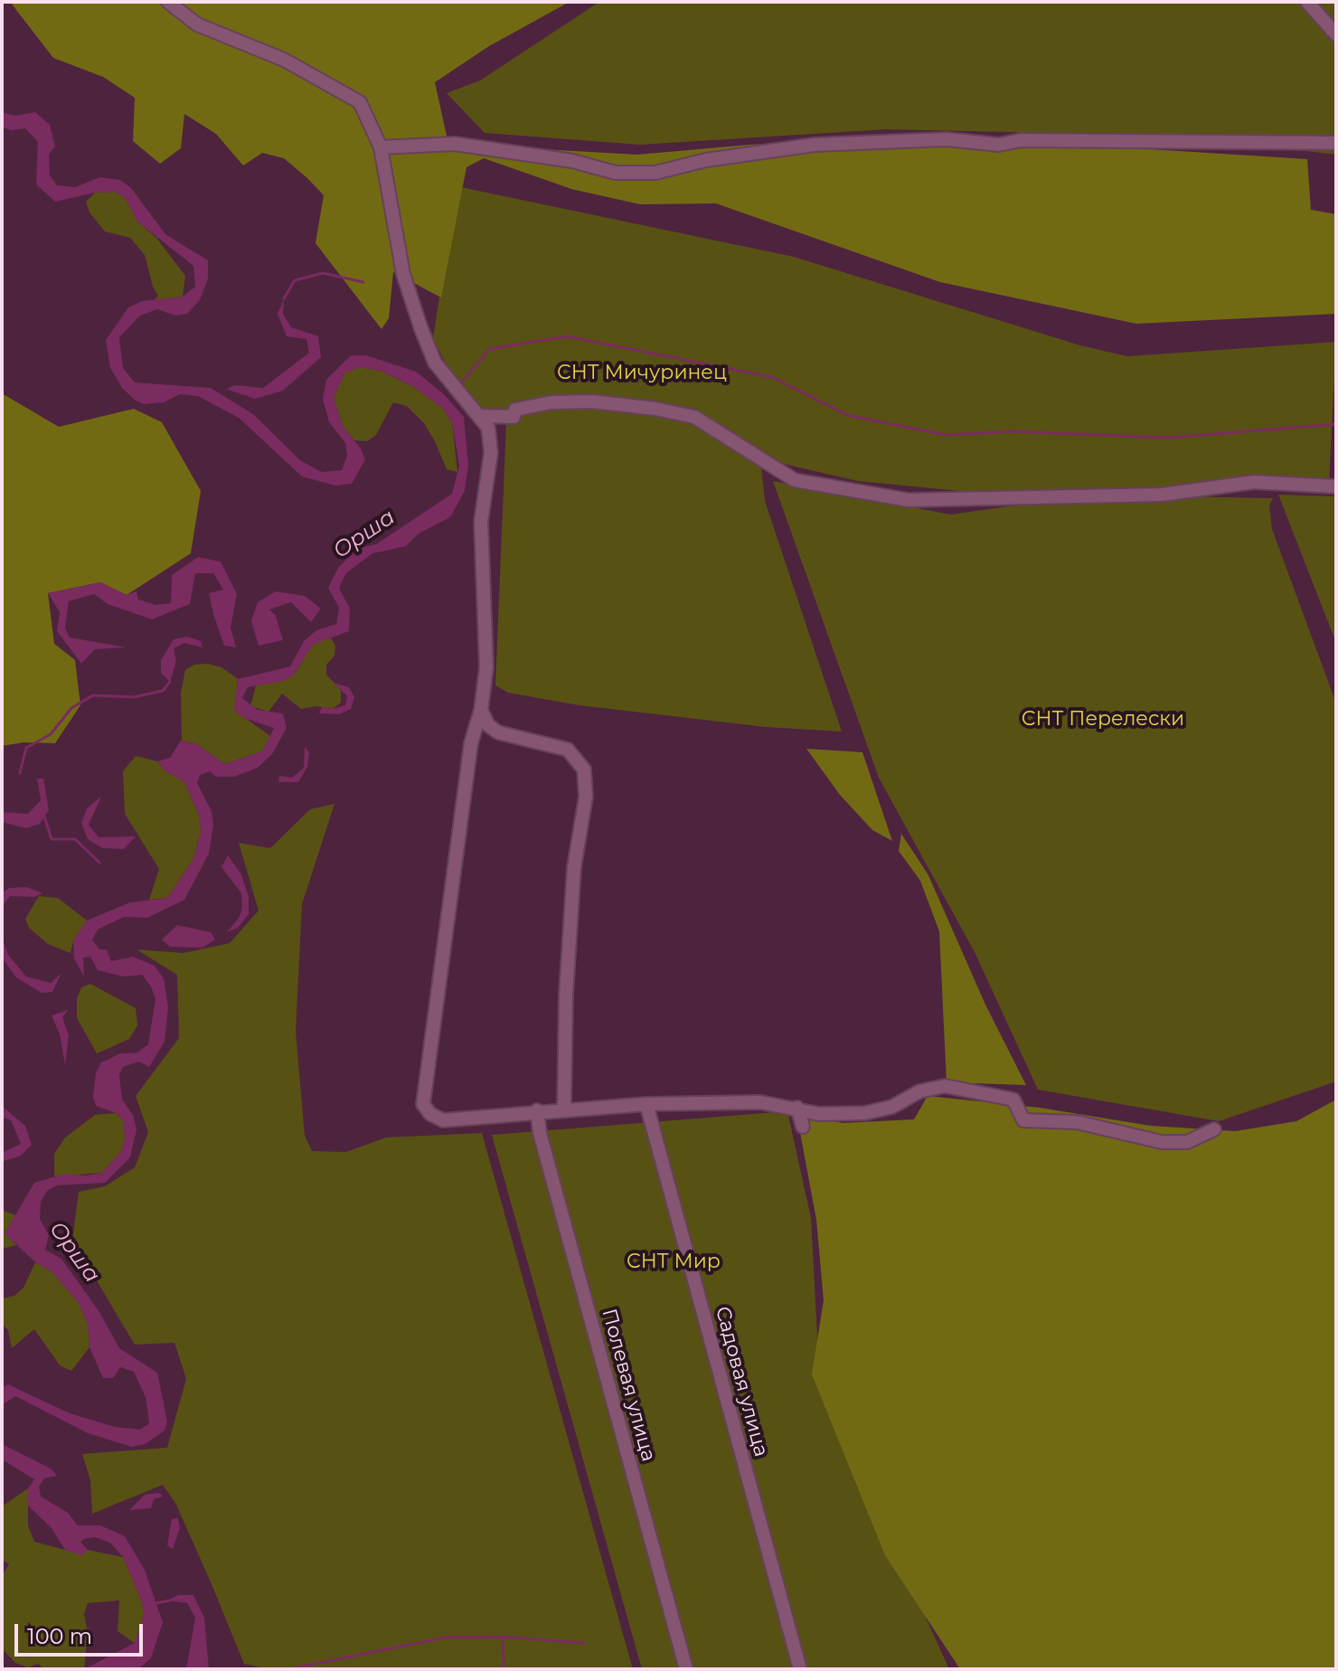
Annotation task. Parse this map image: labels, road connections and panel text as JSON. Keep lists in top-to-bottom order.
{
  "streets": {
    "street": ["Садовая улица", "Полевая улица"]
  },
  "water": ["Орша"],
  "parks": ["СНТ Мичуринец", "СНТ Перелески", "СНТ Мир"],
  "scale_bar": "100 m"
}
